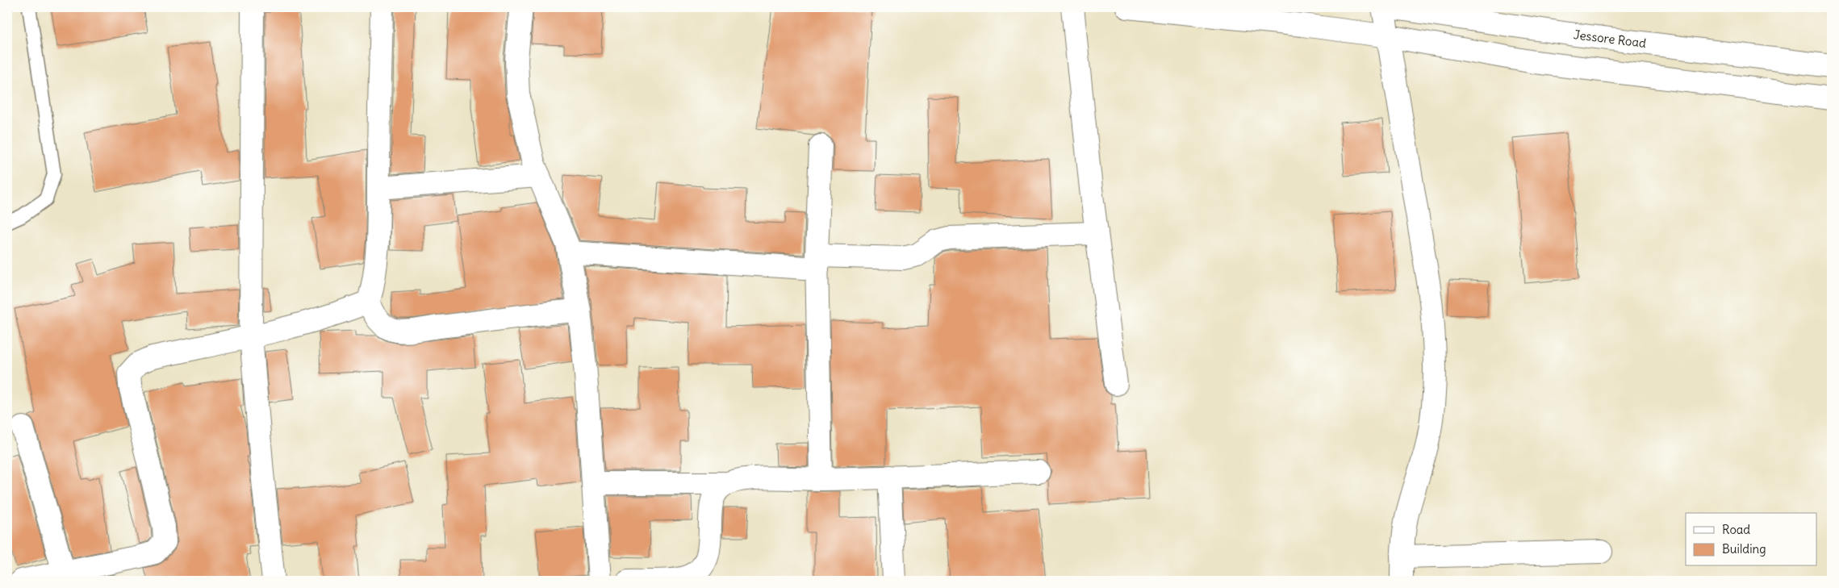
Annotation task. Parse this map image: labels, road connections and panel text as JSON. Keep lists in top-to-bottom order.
{
  "streets": {
    "main road": ["Jessore Road"]
  },
  "legend": ["Road", "Building"]
}
